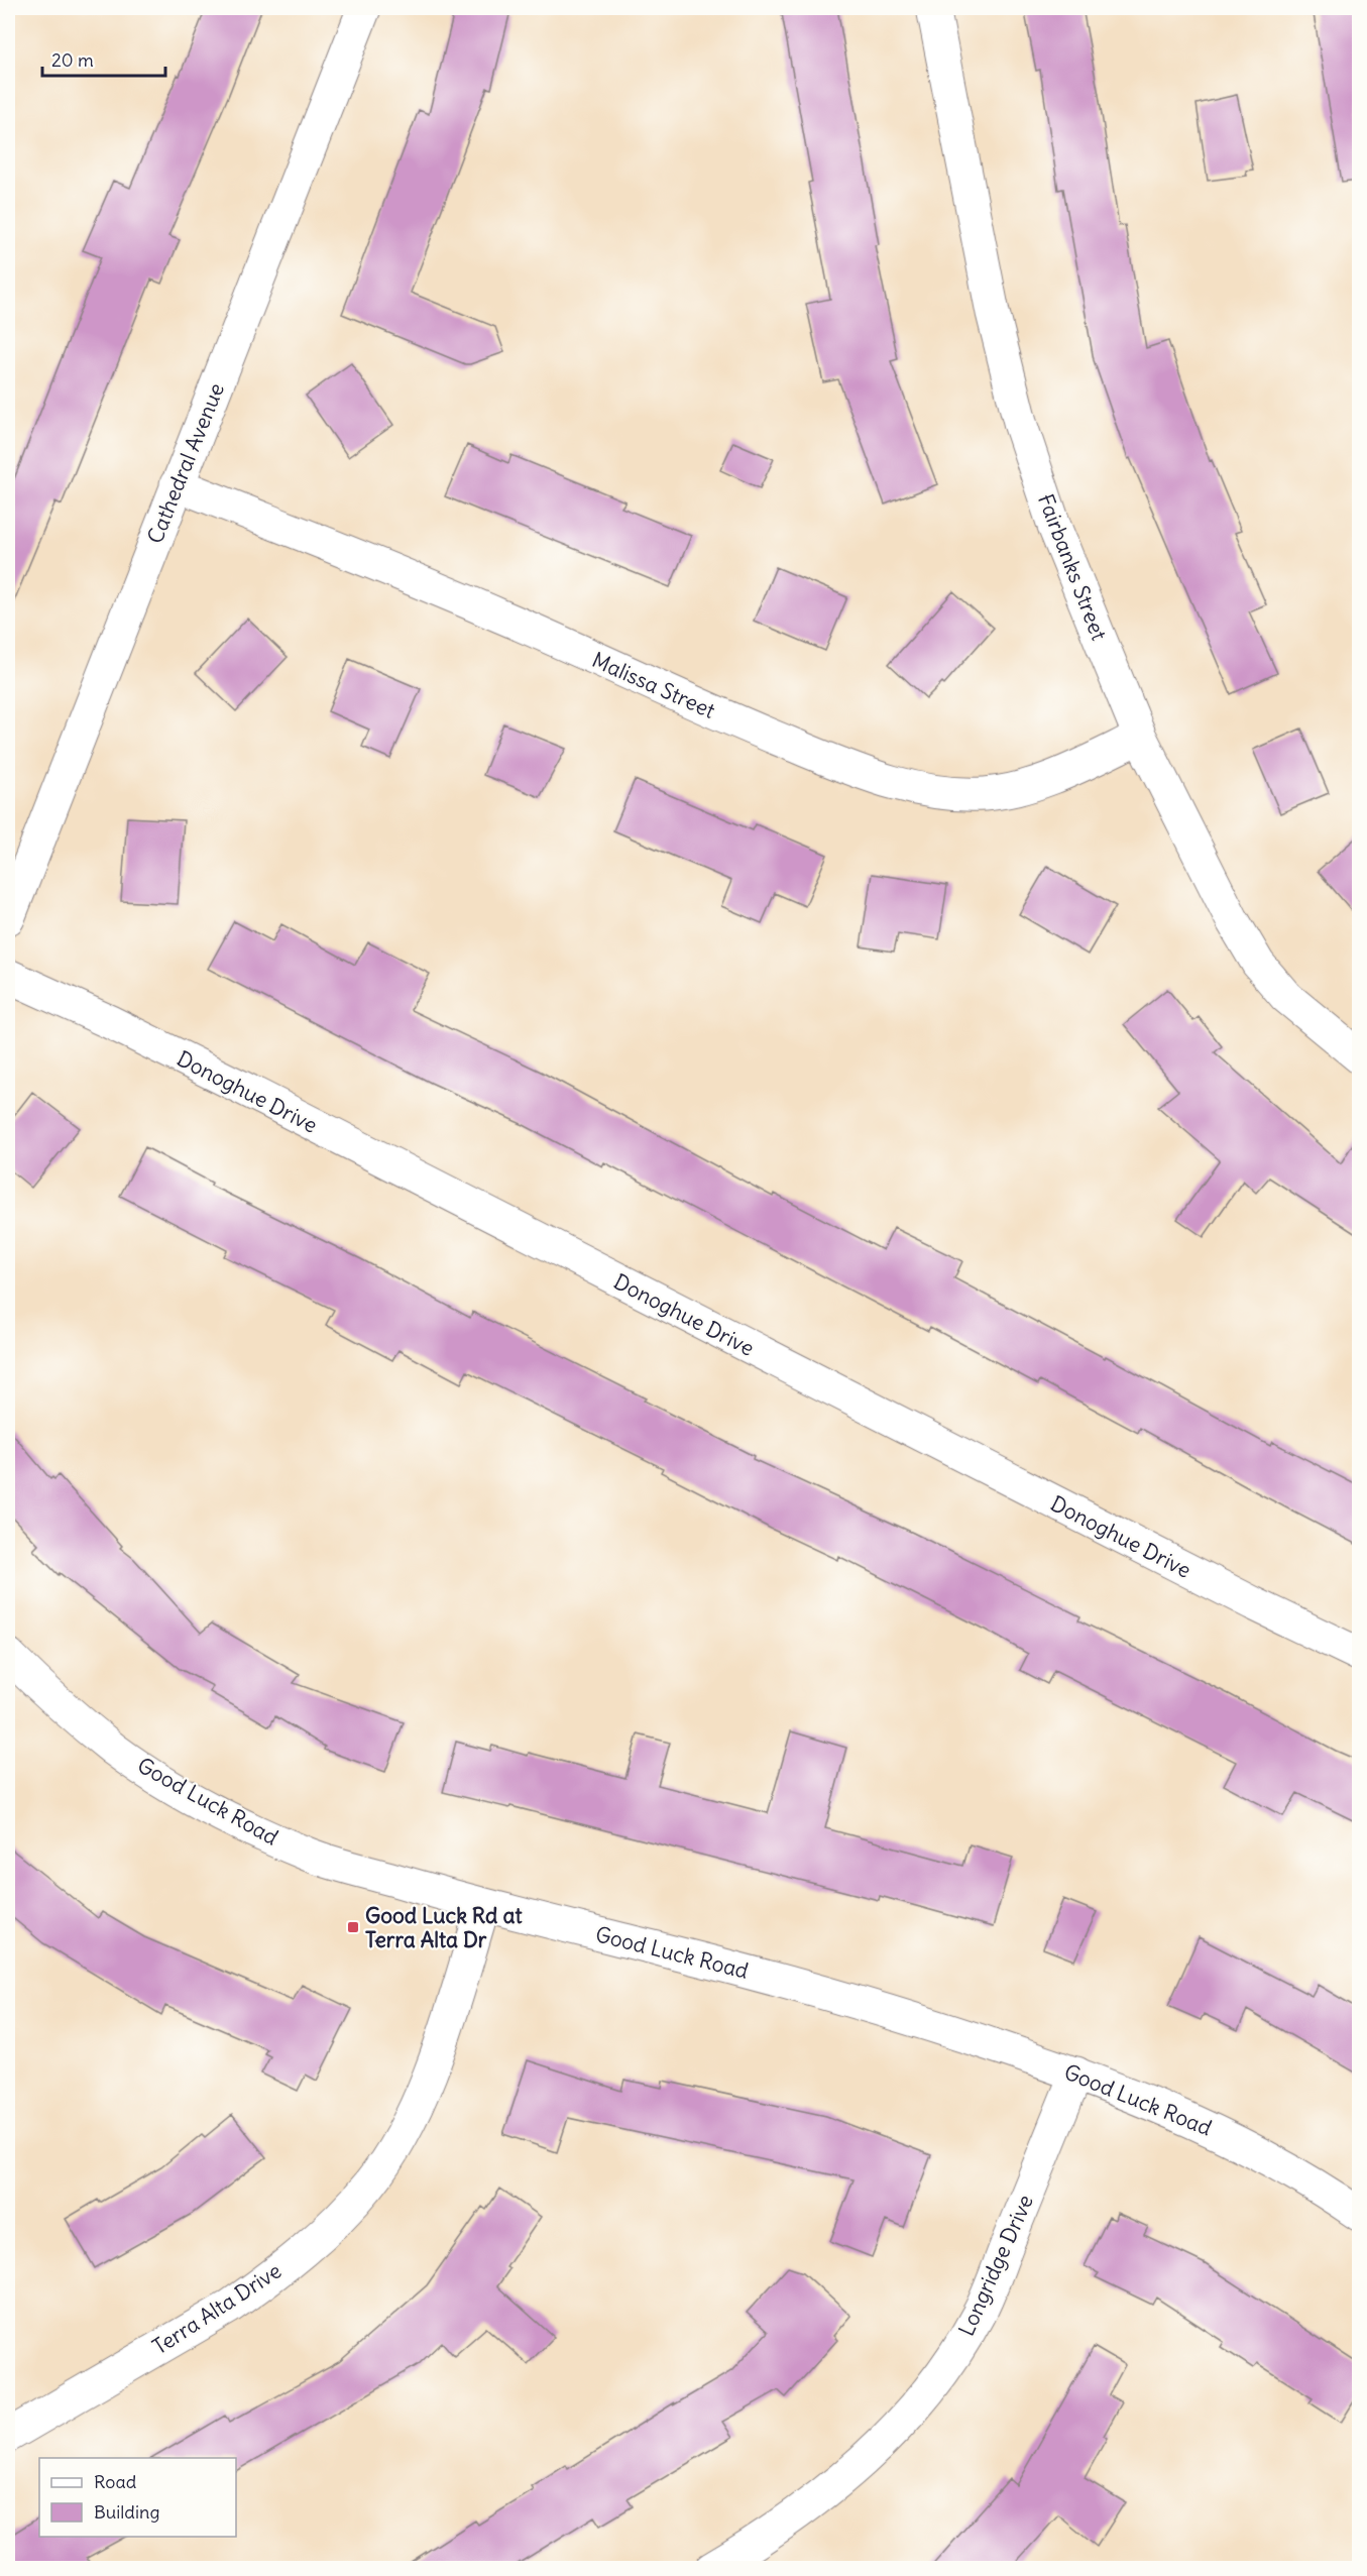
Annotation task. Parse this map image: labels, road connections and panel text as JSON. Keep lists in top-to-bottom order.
{
  "streets": {
    "street": [
      "Cathedral Avenue",
      "Fairbanks Street",
      "Malissa Street",
      "Donoghue Drive",
      "Good Luck Road",
      "Longridge Drive",
      "Terra Alta Drive"
    ]
  },
  "crossings": [
    ["Cathedral Avenue", "Malissa Street"],
    ["Fairbanks Street", "Malissa Street"],
    ["Good Luck Road", "Longridge Drive"],
    ["Good Luck Road", "Terra Alta Drive"]
  ],
  "places": {
    "transit": ["Good Luck Rd at Terra Alta Dr"]
  },
  "legend": ["Road", "Building"],
  "scale_bar": "20 m"
}
